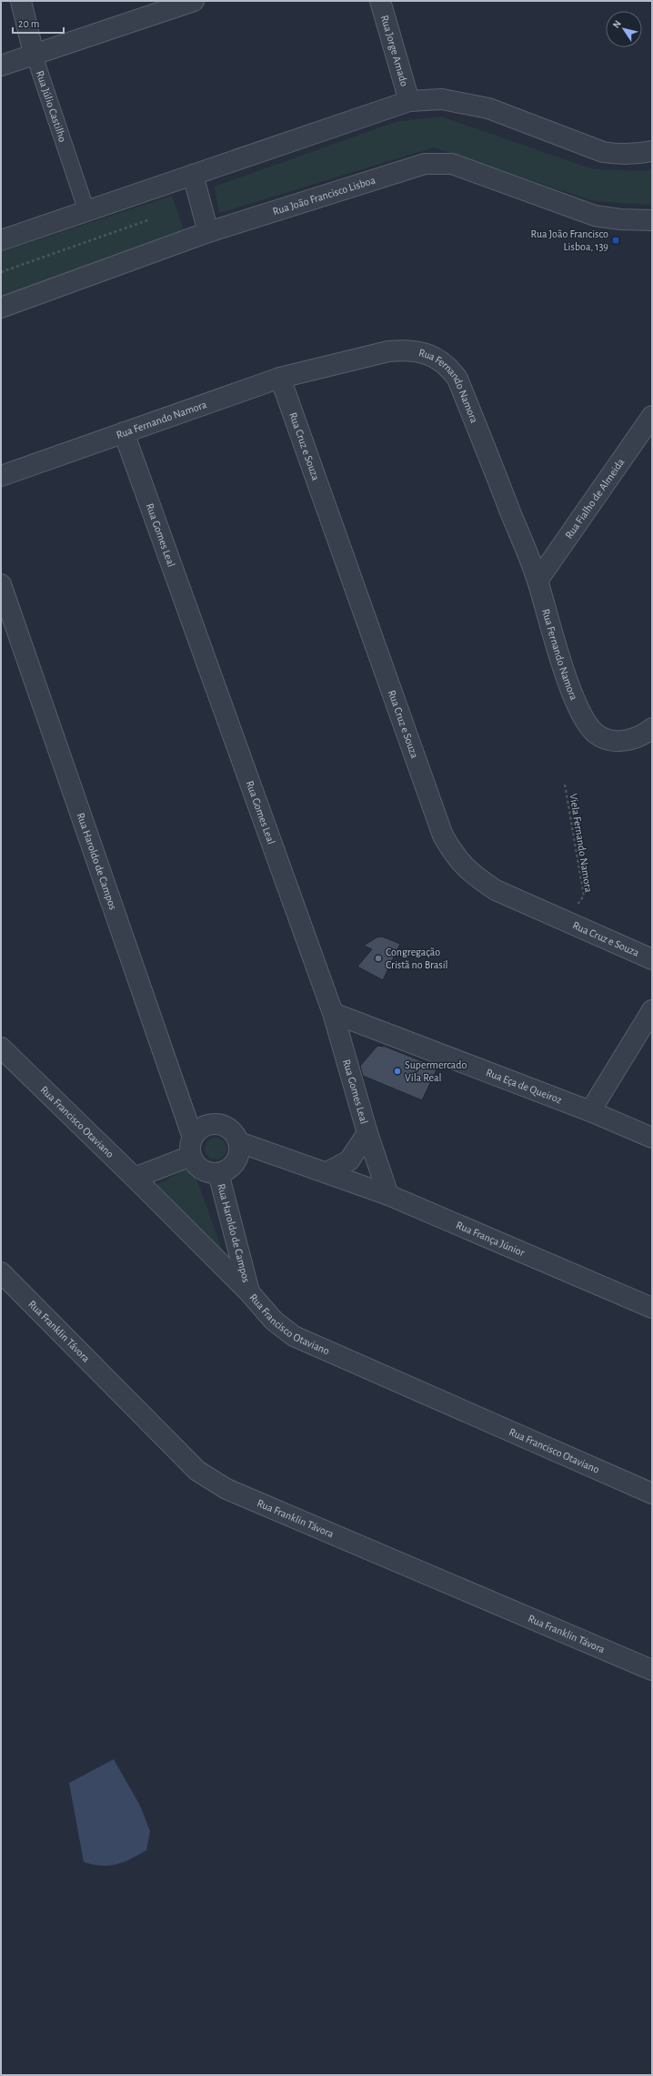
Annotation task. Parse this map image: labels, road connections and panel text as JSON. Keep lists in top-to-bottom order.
{
  "streets": {
    "street": [
      "Rua Jorge Amado",
      "Rua Júlio Castilho",
      "Rua João Francisco Lisboa",
      "Rua Fernando Namora",
      "Rua Cruz e Souza",
      "Rua Fialho de Almeida",
      "Rua Gomes Leal",
      "Rua Haroldo de Campos",
      "Rua Eça de Queiroz",
      "Rua Francisco Otaviano",
      "Rua França Júnior",
      "Rua Franklin Távora"
    ],
    "path": ["Viela Fernando Namora"]
  },
  "crossings": [
    ["Rua Fernando Namora", "Rua Cruz e Souza"],
    ["Rua Fernando Namora", "Rua Fialho de Almeida"],
    ["Rua Fernando Namora", "Rua Gomes Leal"],
    ["Rua Cruz e Souza", "Viela Fernando Namora"],
    ["Rua Gomes Leal", "Rua Eça de Queiroz"],
    ["Rua Gomes Leal", "Rua França Júnior"],
    ["Rua Haroldo de Campos", "Rua Francisco Otaviano"],
    ["Rua Haroldo de Campos", "Rua França Júnior"]
  ],
  "places": {
    "transit": ["Rua João Francisco Lisboa, 139"],
    "other": ["Congregação Cristã no Brasil", "Supermercado Vila Real"]
  },
  "scale_bar": "20 m",
  "north": "top left"
}
